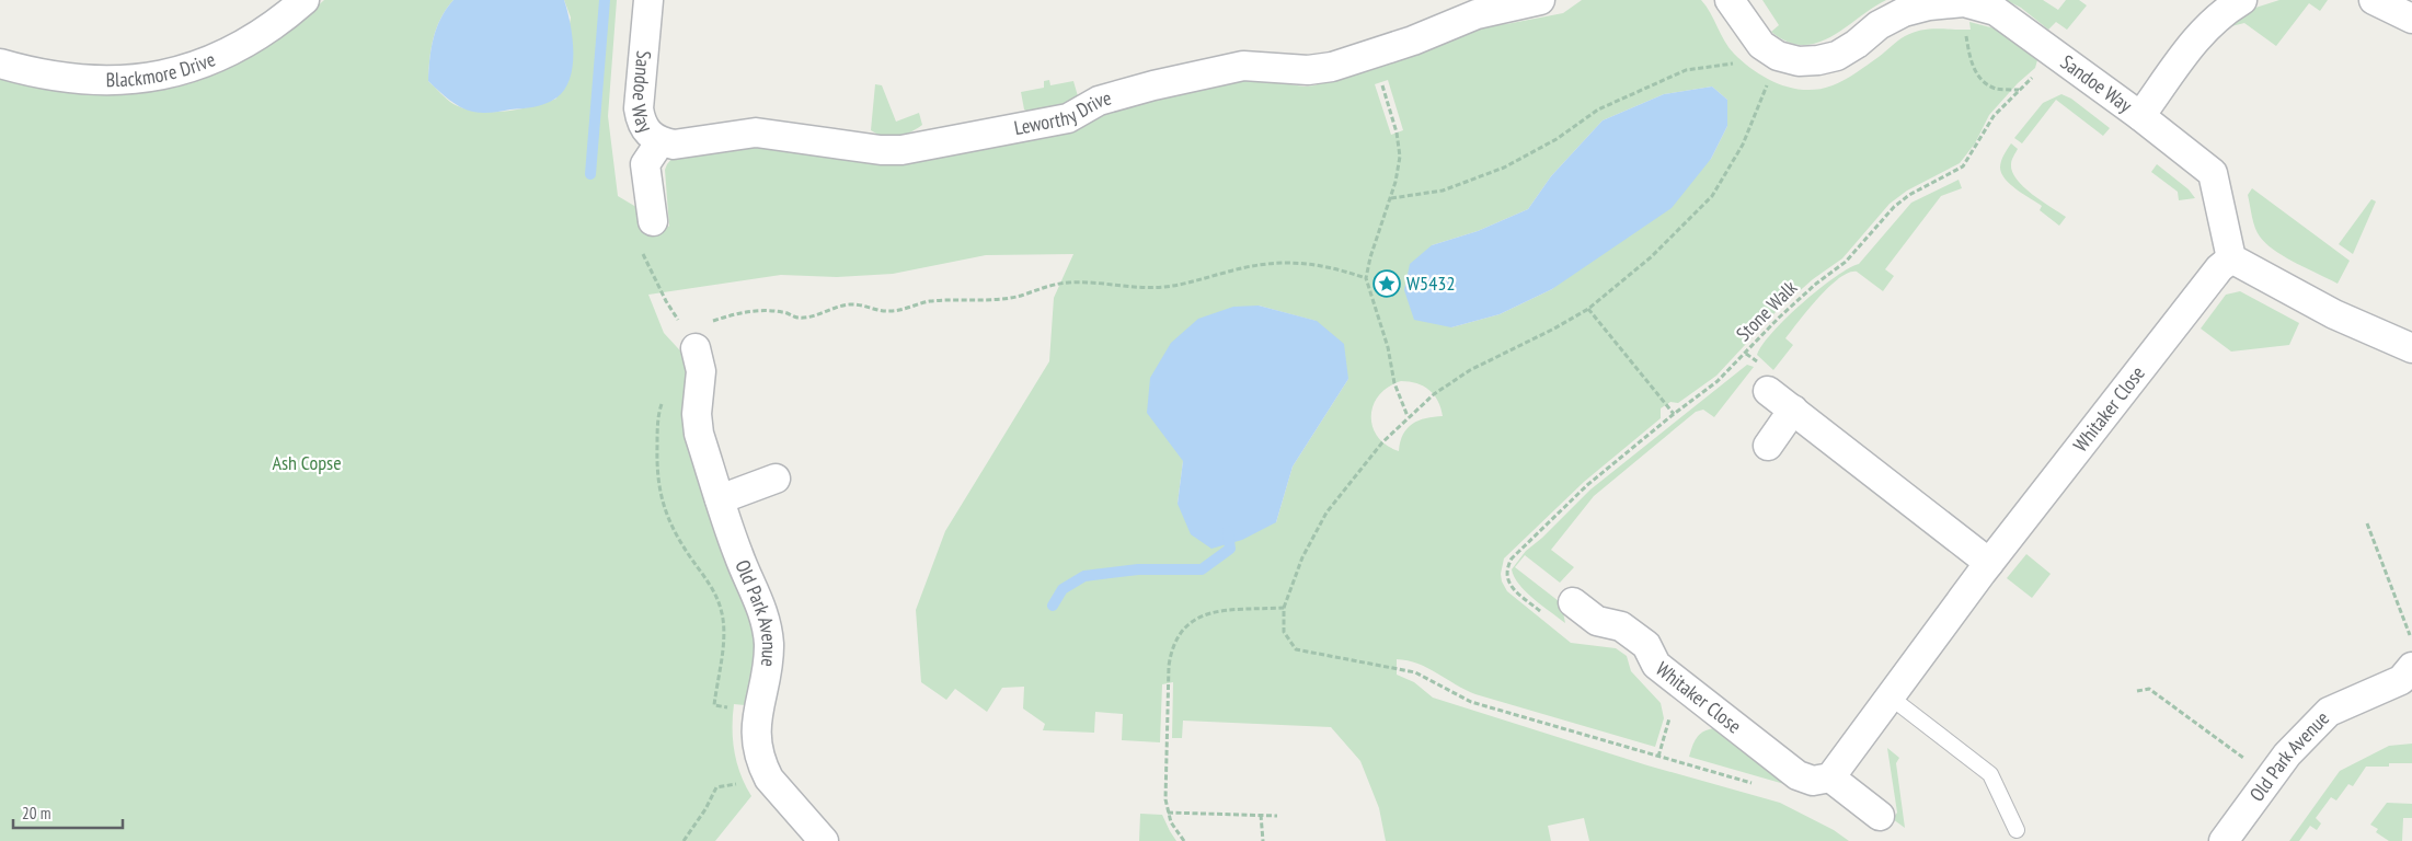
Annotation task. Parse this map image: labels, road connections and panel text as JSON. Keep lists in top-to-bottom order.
{
  "streets": {
    "street": [
      "Blackmore Drive",
      "Sandoe Way",
      "Leworthy Drive",
      "Whitaker Close",
      "Old Park Avenue"
    ],
    "path": ["Stone Walk"]
  },
  "crossings": [
    ["Sandoe Way", "Leworthy Drive"],
    ["Sandoe Way", "Stone Walk"],
    ["Sandoe Way", "Whitaker Close"]
  ],
  "parks": ["Ash Copse"],
  "places": {
    "place": ["W5432"]
  },
  "scale_bar": "20 m"
}
